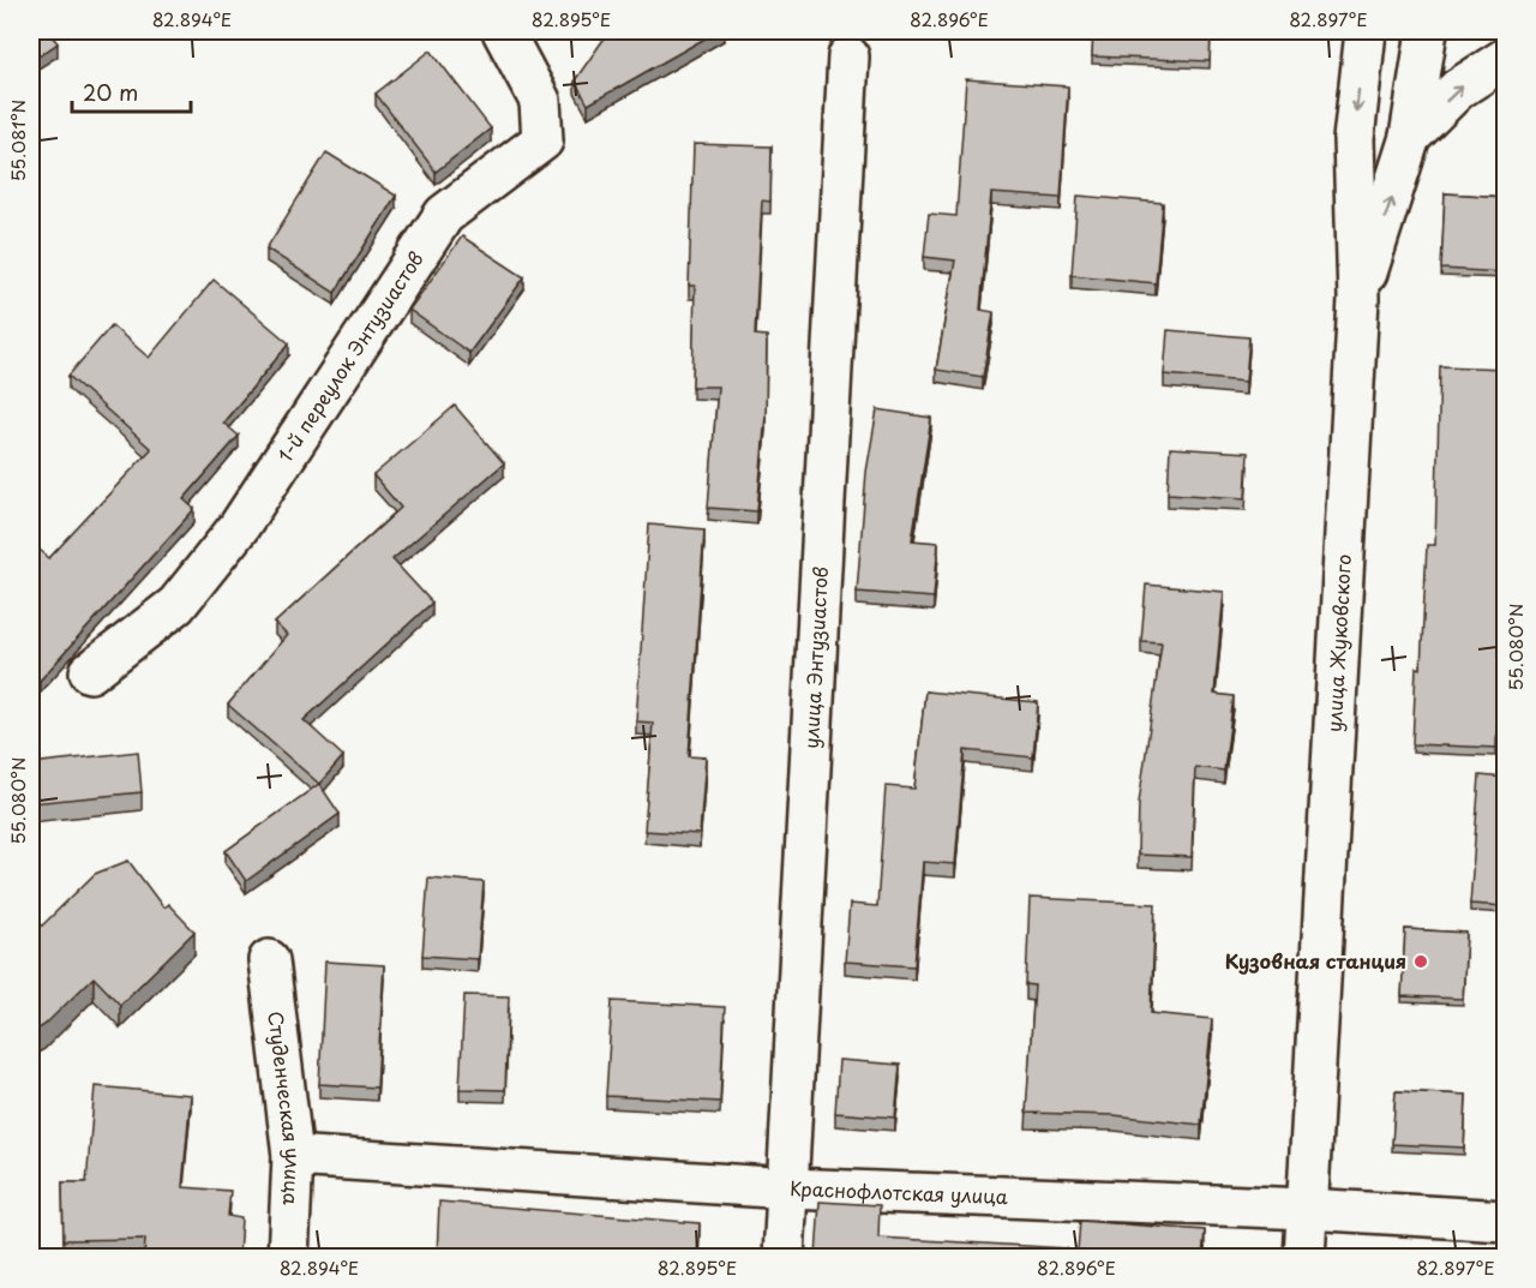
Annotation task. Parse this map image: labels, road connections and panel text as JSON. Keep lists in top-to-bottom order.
{
  "streets": {
    "street": [
      "1-й переулок Энтузиастов",
      "улица Жуковского",
      "улица Энтузиастов",
      "Студенческая улица",
      "Краснофлотская улица"
    ]
  },
  "crossings": [
    ["улица Жуковского", "Краснофлотская улица"],
    ["улица Энтузиастов", "Краснофлотская улица"],
    ["Студенческая улица", "Краснофлотская улица"]
  ],
  "places": ["Кузовная станция"],
  "scale_bar": "20 m",
  "coordinates": [
    "82.894°E",
    "82.895°E",
    "82.896°E",
    "82.897°E",
    "55.081°N",
    "55.080°N"
  ]
}
